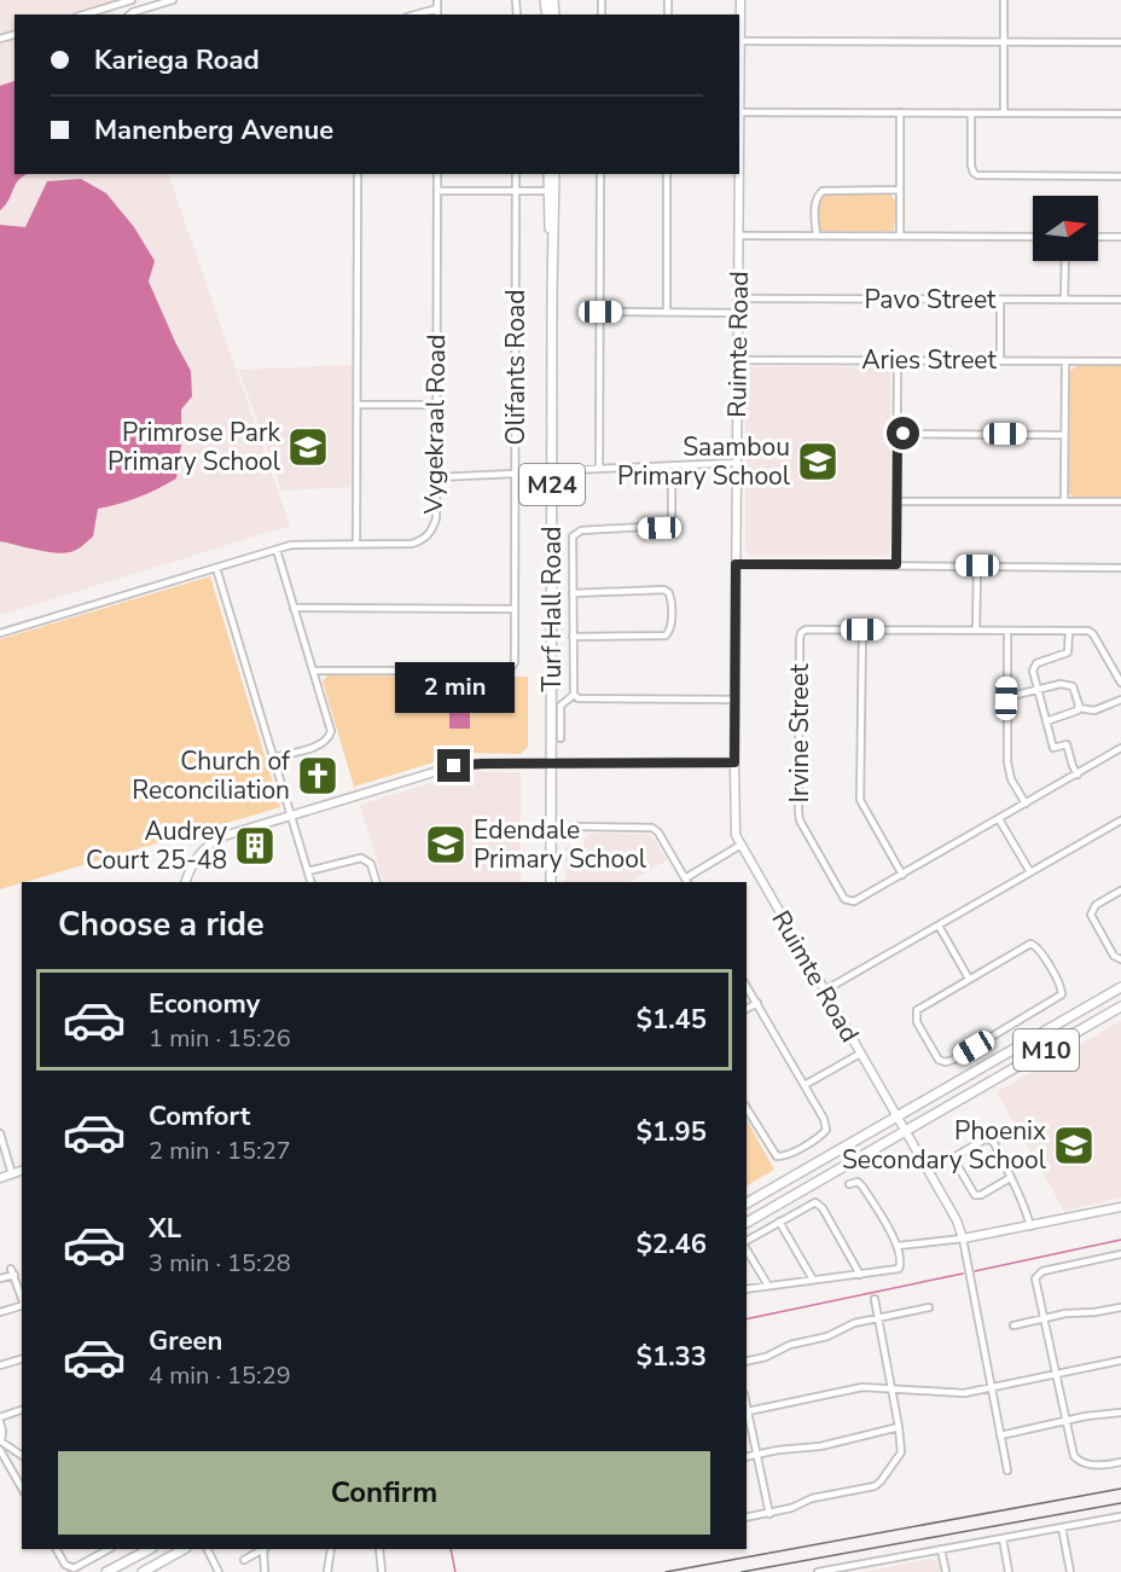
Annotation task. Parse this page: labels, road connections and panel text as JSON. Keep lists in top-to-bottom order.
{
  "streets": {
    "main road": ["M24", "Turf Hall Road", "M10"],
    "street": [
      "Pavo Street",
      "Ruimte Road",
      "Aries Street",
      "Olifants Road",
      "Vygekraal Road",
      "Irvine Street"
    ]
  },
  "crossings": [
    ["Pavo Street", "Ruimte Road"],
    ["Ruimte Road", "Aries Street"],
    ["Ruimte Road", "M10"]
  ],
  "places": {
    "school or university": [
      "Primrose Park Primary School",
      "Saambou Primary School",
      "Edendale Primary School",
      "Phoenix Secondary School"
    ],
    "church": ["Church of Reconciliation"],
    "building": ["Audrey Court 25-48"]
  },
  "north": "right",
  "page": {
    "banner": ["Kariega Road", "Manenberg Avenue"],
    "bubble": "2 min",
    "heading": "Choose a ride",
    "list": [
      {
        "name": "Economy",
        "note": "1 min · 15:26",
        "value": "$1.45"
      },
      {
        "name": "Comfort",
        "note": "2 min · 15:27",
        "value": "$1.95"
      },
      {
        "name": "XL",
        "note": "3 min · 15:28",
        "value": "$2.46"
      },
      {
        "name": "Green",
        "note": "4 min · 15:29",
        "value": "$1.33"
      }
    ],
    "buttons": "Confirm"
  }
}
